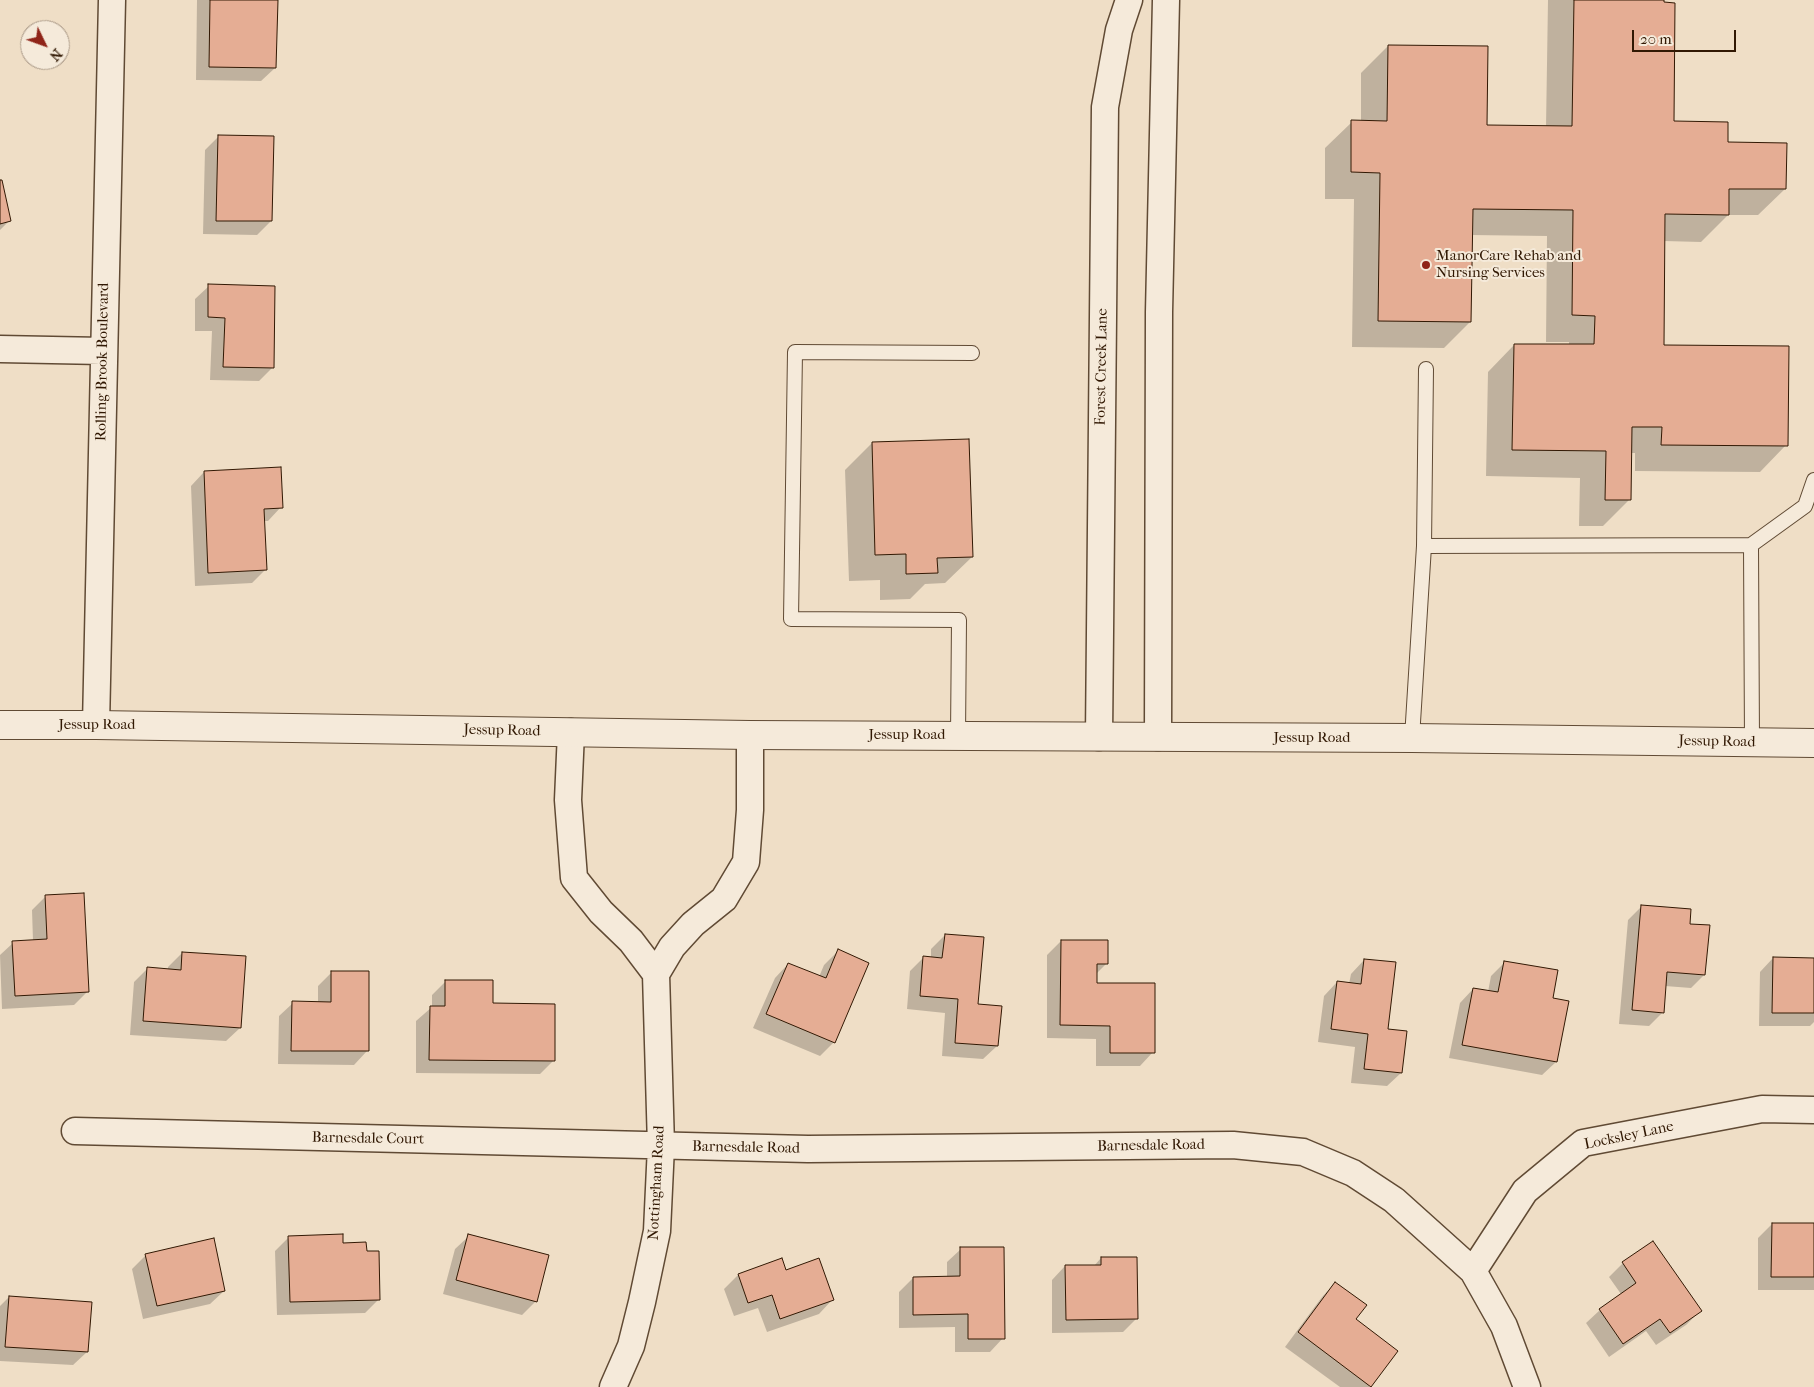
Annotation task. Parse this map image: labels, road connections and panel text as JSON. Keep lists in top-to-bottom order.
{
  "streets": {
    "street": [
      "Rolling Brook Boulevard",
      "Forest Creek Lane",
      "Jessup Road",
      "Locksley Lane",
      "Barnesdale Court",
      "Barnesdale Road",
      "Nottingham Road"
    ]
  },
  "crossings": [
    ["Rolling Brook Boulevard", "Jessup Road"],
    ["Forest Creek Lane", "Jessup Road"],
    ["Locksley Lane", "Barnesdale Road"],
    ["Barnesdale Court", "Barnesdale Road"],
    ["Barnesdale Court", "Nottingham Road"],
    ["Barnesdale Road", "Nottingham Road"]
  ],
  "places": ["ManorCare Rehab and Nursing Services"],
  "scale_bar": "20 m",
  "north": "bottom right"
}
